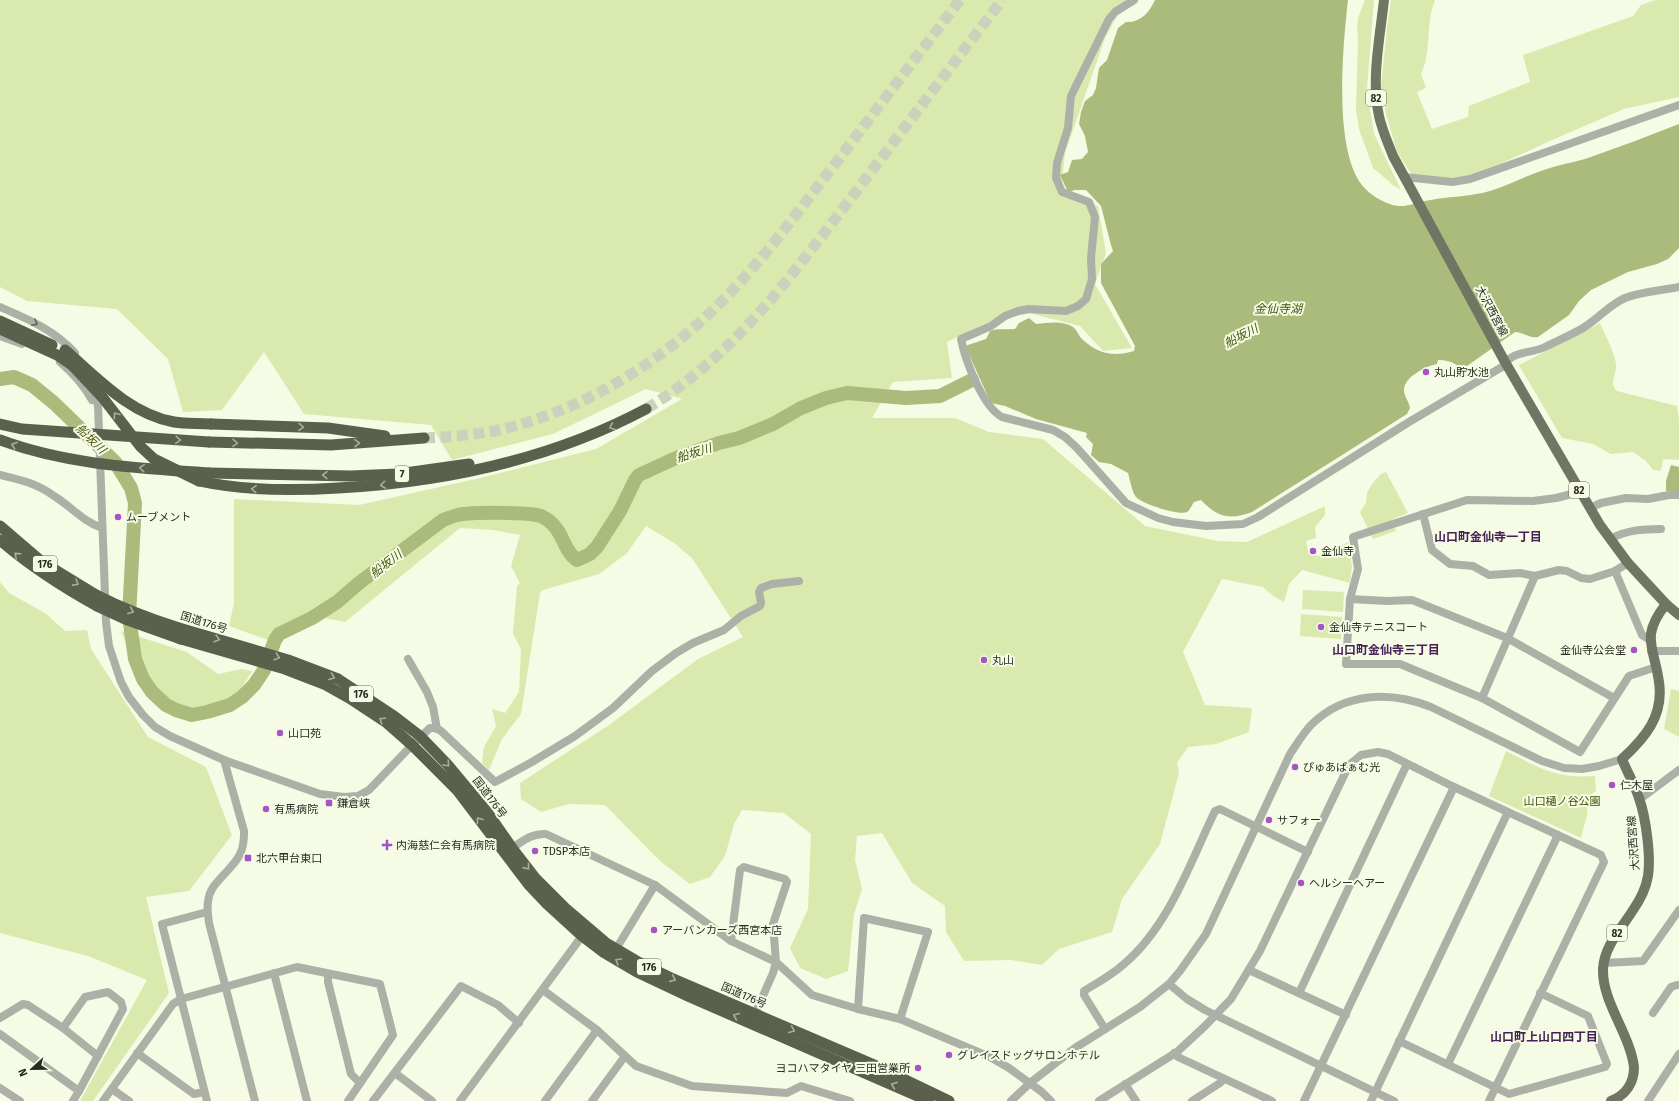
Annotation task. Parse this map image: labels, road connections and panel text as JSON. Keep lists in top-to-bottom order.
{
  "streets": {
    "highway": ["7", "176", "国道176号"],
    "main road": ["82", "大沢西宮線"]
  },
  "districts": ["山口町金仙寺一丁目", "山口町金仙寺三丁目", "山口町上山口四丁目"],
  "water": ["金仙寺湖", "船坂川"],
  "parks": ["山口樋ノ谷公園"],
  "places": {
    "other": [
      "丸山貯水池",
      "ムーブメント",
      "金仙寺",
      "金仙寺テニスコート",
      "金仙寺公会堂",
      "丸山",
      "山口苑",
      "ぴゅあぱぁむ光",
      "仁木屋",
      "有馬病院",
      "サフォー",
      "TDSP本店",
      "ヘルシーヘアー",
      "アーバンカーズ西宮本店",
      "グレイスドッグサロンホテル",
      "ヨコハマタイヤ 三田営業所"
    ],
    "transit": ["鎌倉峡", "北六甲台東口"],
    "health": ["内海慈仁会有馬病院"]
  },
  "north": "left"
}
